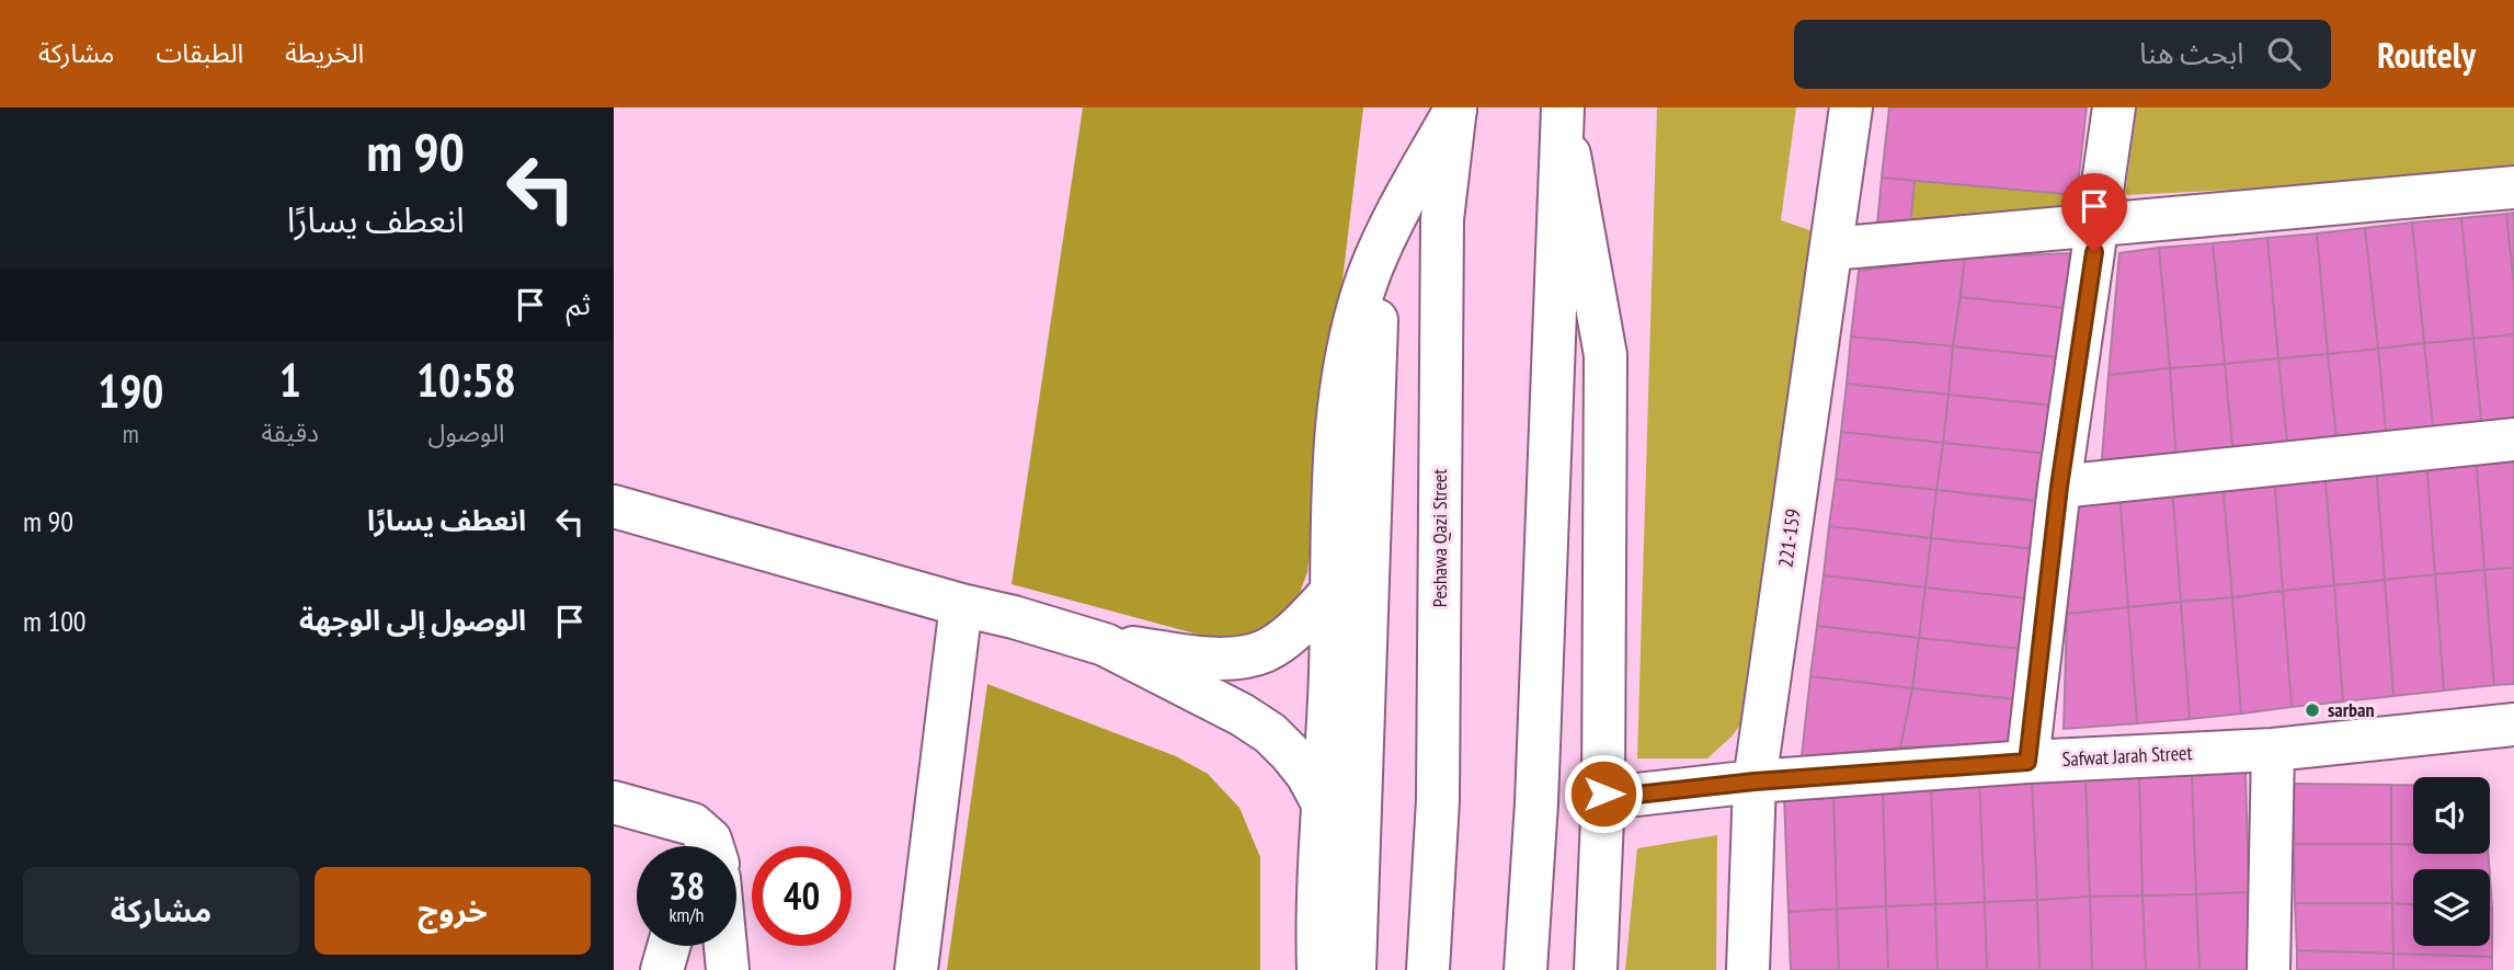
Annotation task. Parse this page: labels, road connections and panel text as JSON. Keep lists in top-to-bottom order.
{
  "streets": {
    "main road": ["Peshawa Qazi Street", "221-159", "Safwat Jarah Street"]
  },
  "crossings": [
    ["221-159", "Safwat Jarah Street"]
  ],
  "places": ["sarban"],
  "page": {
    "header": "Routely",
    "search": "ابحث هنا",
    "nav": ["الخريطة", "الطبقات", "مشاركة"],
    "turn": ["90 m", "انعطف يسارًا"],
    "then": "ثم",
    "eta": [
      "10:58",
      "الوصول",
      "1",
      "دقيقة",
      "190",
      "m"
    ],
    "list": [
      {
        "name": "انعطف يسارًا",
        "value": "90 m"
      },
      {
        "name": "الوصول إلى الوجهة",
        "value": "100 m"
      }
    ],
    "speed": "38 km/h",
    "limit": "40",
    "buttons": ["خروج", "مشاركة"]
  }
}
